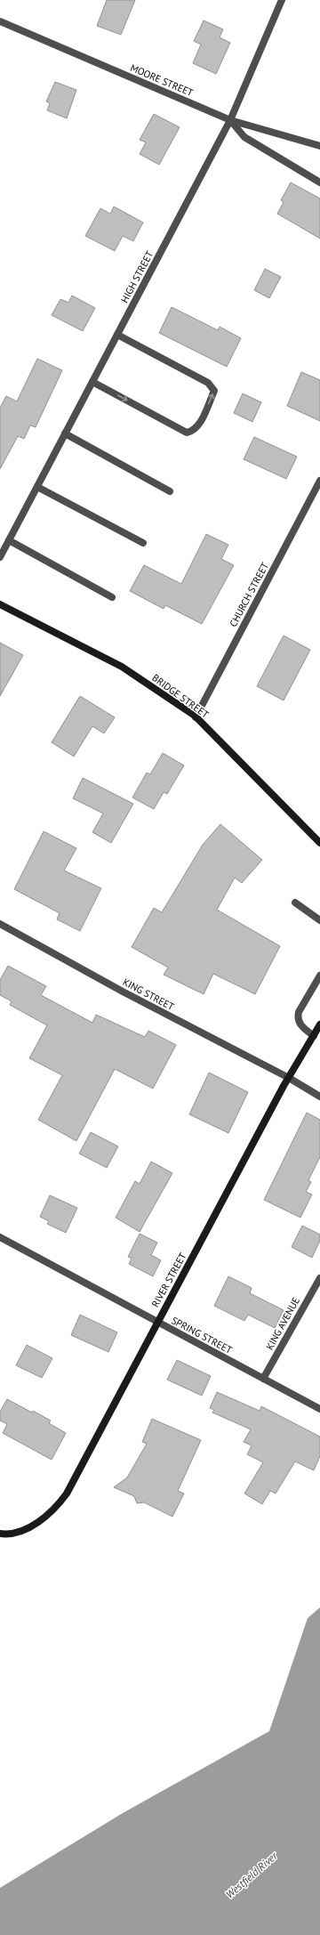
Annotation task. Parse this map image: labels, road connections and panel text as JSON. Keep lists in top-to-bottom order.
{
  "streets": {
    "street": [
      "MOORE STREET",
      "HIGH STREET",
      "CHURCH STREET",
      "BRIDGE STREET",
      "KING STREET",
      "RIVER STREET",
      "KING AVENUE",
      "SPRING STREET"
    ]
  },
  "crossings": [
    ["MOORE STREET", "HIGH STREET"],
    ["CHURCH STREET", "BRIDGE STREET"],
    ["KING STREET", "RIVER STREET"],
    ["RIVER STREET", "SPRING STREET"],
    ["KING AVENUE", "SPRING STREET"]
  ],
  "water": ["Westfield River"]
}
